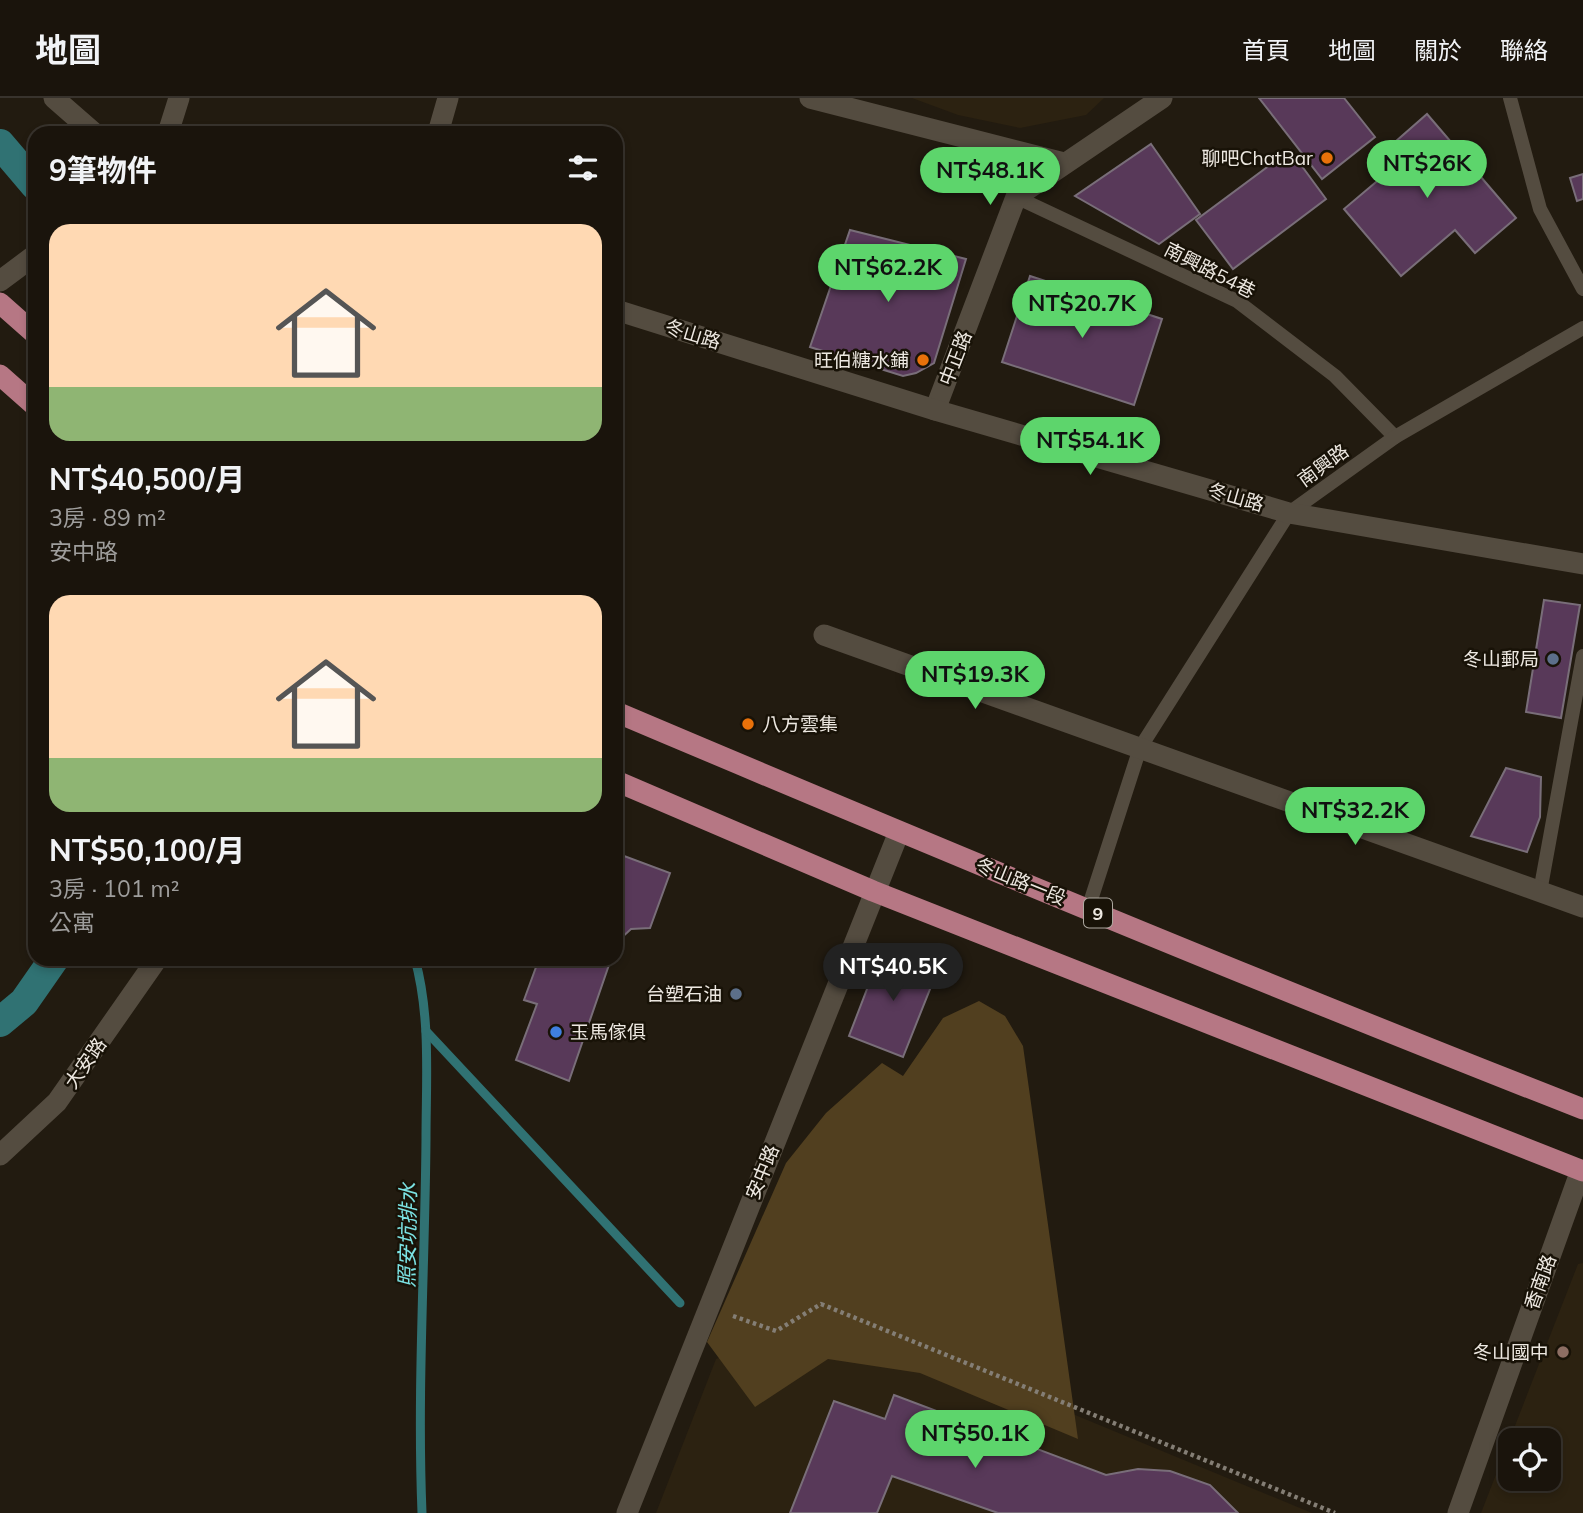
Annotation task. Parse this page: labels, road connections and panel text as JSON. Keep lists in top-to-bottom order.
{
  "streets": {
    "main road": ["冬山路一段", "9"],
    "street": [
      "冬山路",
      "中正路",
      "大安路",
      "安中路",
      "香南路"
    ],
    "lane": ["南興路54巷", "南興路"]
  },
  "crossings": [
    ["南興路54巷", "中正路"],
    ["南興路54巷", "南興路"],
    ["冬山路", "中正路"],
    ["冬山路", "南興路"],
    ["南興路", "冬山路一段"],
    ["冬山路一段", "安中路"]
  ],
  "water": ["照安坑排水"],
  "places": [
    "聊吧ChatBar",
    "旺伯糖水鋪",
    "冬山郵局",
    "八方雲集",
    "台塑石油",
    "玉馬傢俱",
    "冬山國中"
  ],
  "page": {
    "header": "地圖",
    "nav": [
      "首頁",
      "地圖",
      "關於",
      "聯絡"
    ],
    "heading": "9筆物件",
    "price": [
      "NT$26K",
      "NT$48.1K",
      "NT$62.2K",
      "NT$20.7K",
      "NT$54.1K",
      "NT$19.3K",
      "NT$32.2K",
      "NT$40.5K",
      "NT$50.1K"
    ],
    "list": [
      {
        "name": "NT$40,500/月",
        "note": "3房 · 89 m² · 安中路"
      },
      {
        "name": "NT$50,100/月",
        "note": "3房 · 101 m² · 公寓"
      }
    ]
  }
}
